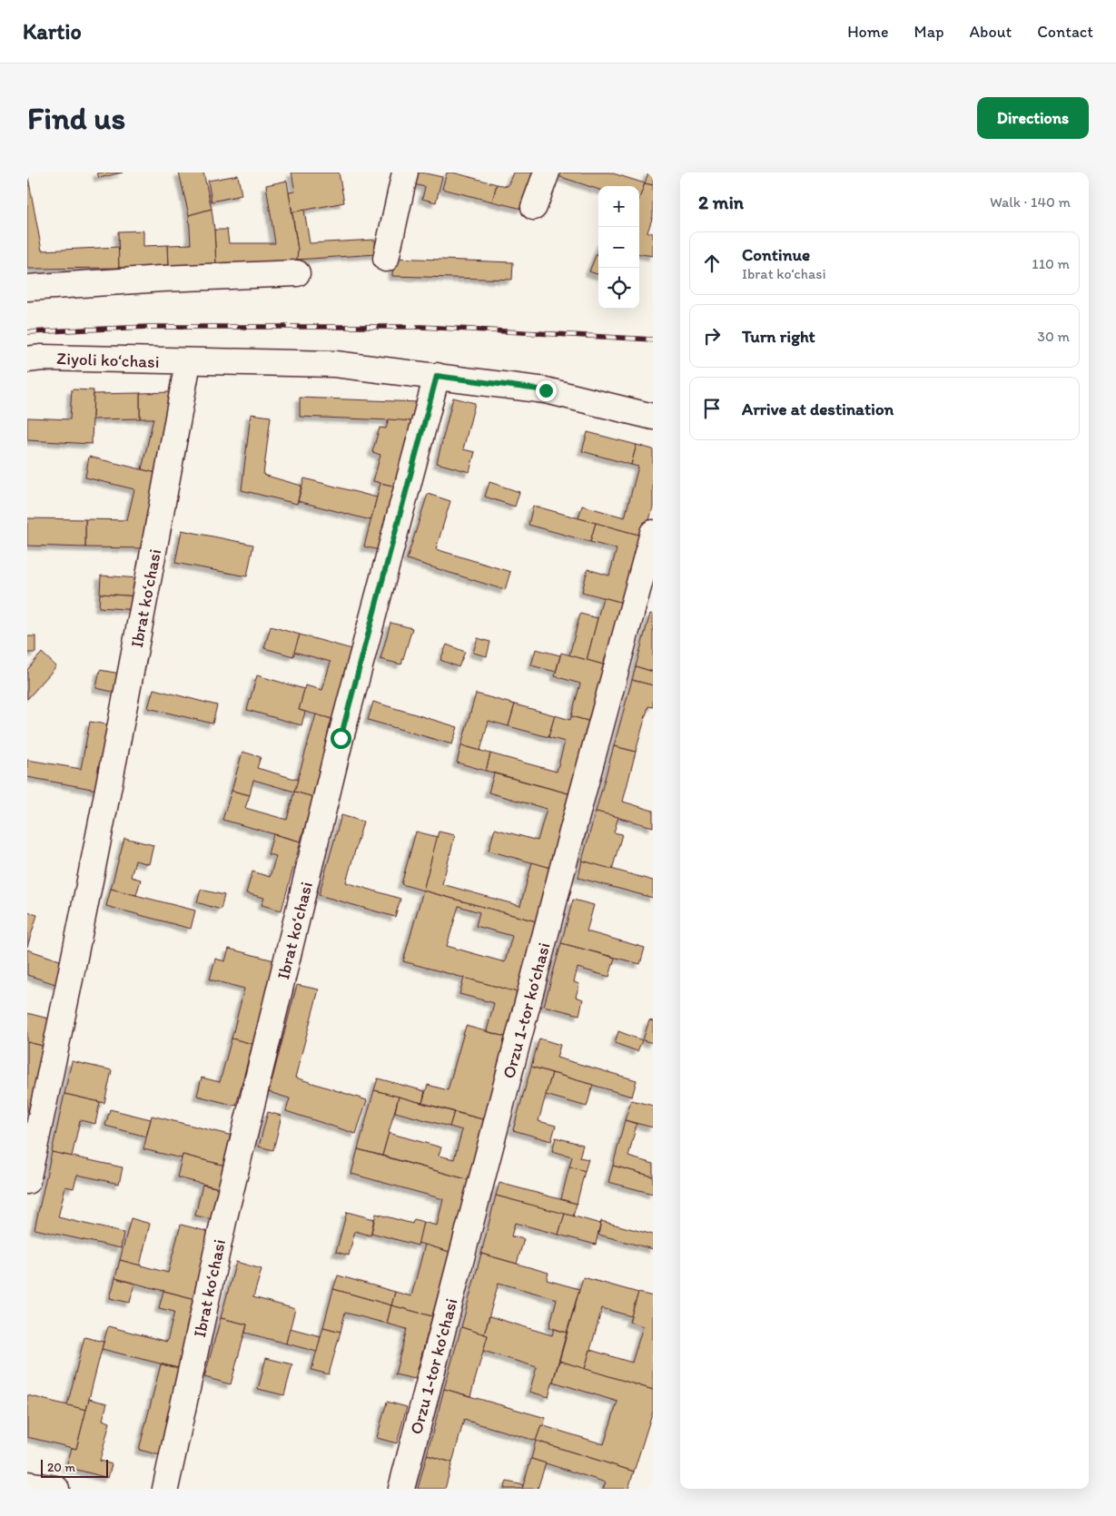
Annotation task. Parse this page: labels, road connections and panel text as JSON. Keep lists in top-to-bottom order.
{
  "streets": {
    "street": ["Ziyoli koʻchasi", "Ibrat koʻchasi", "Orzu 1-tor koʻchasi"]
  },
  "crossings": [
    ["Ziyoli koʻchasi", "Ibrat koʻchasi"]
  ],
  "scale_bar": "20 m",
  "page": {
    "header": "Kartio",
    "nav": [
      "Home",
      "Map",
      "About",
      "Contact"
    ],
    "buttons": "Directions",
    "title": "Find us",
    "heading": ["2 min", "Walk · 140 m"],
    "map_buttons": ["+", "−"],
    "list": [
      ["Continue", "Ibrat koʻchasi", "110 m"],
      ["Turn right", "30 m"],
      "Arrive at destination"
    ],
    "scale": "20 m"
  }
}
